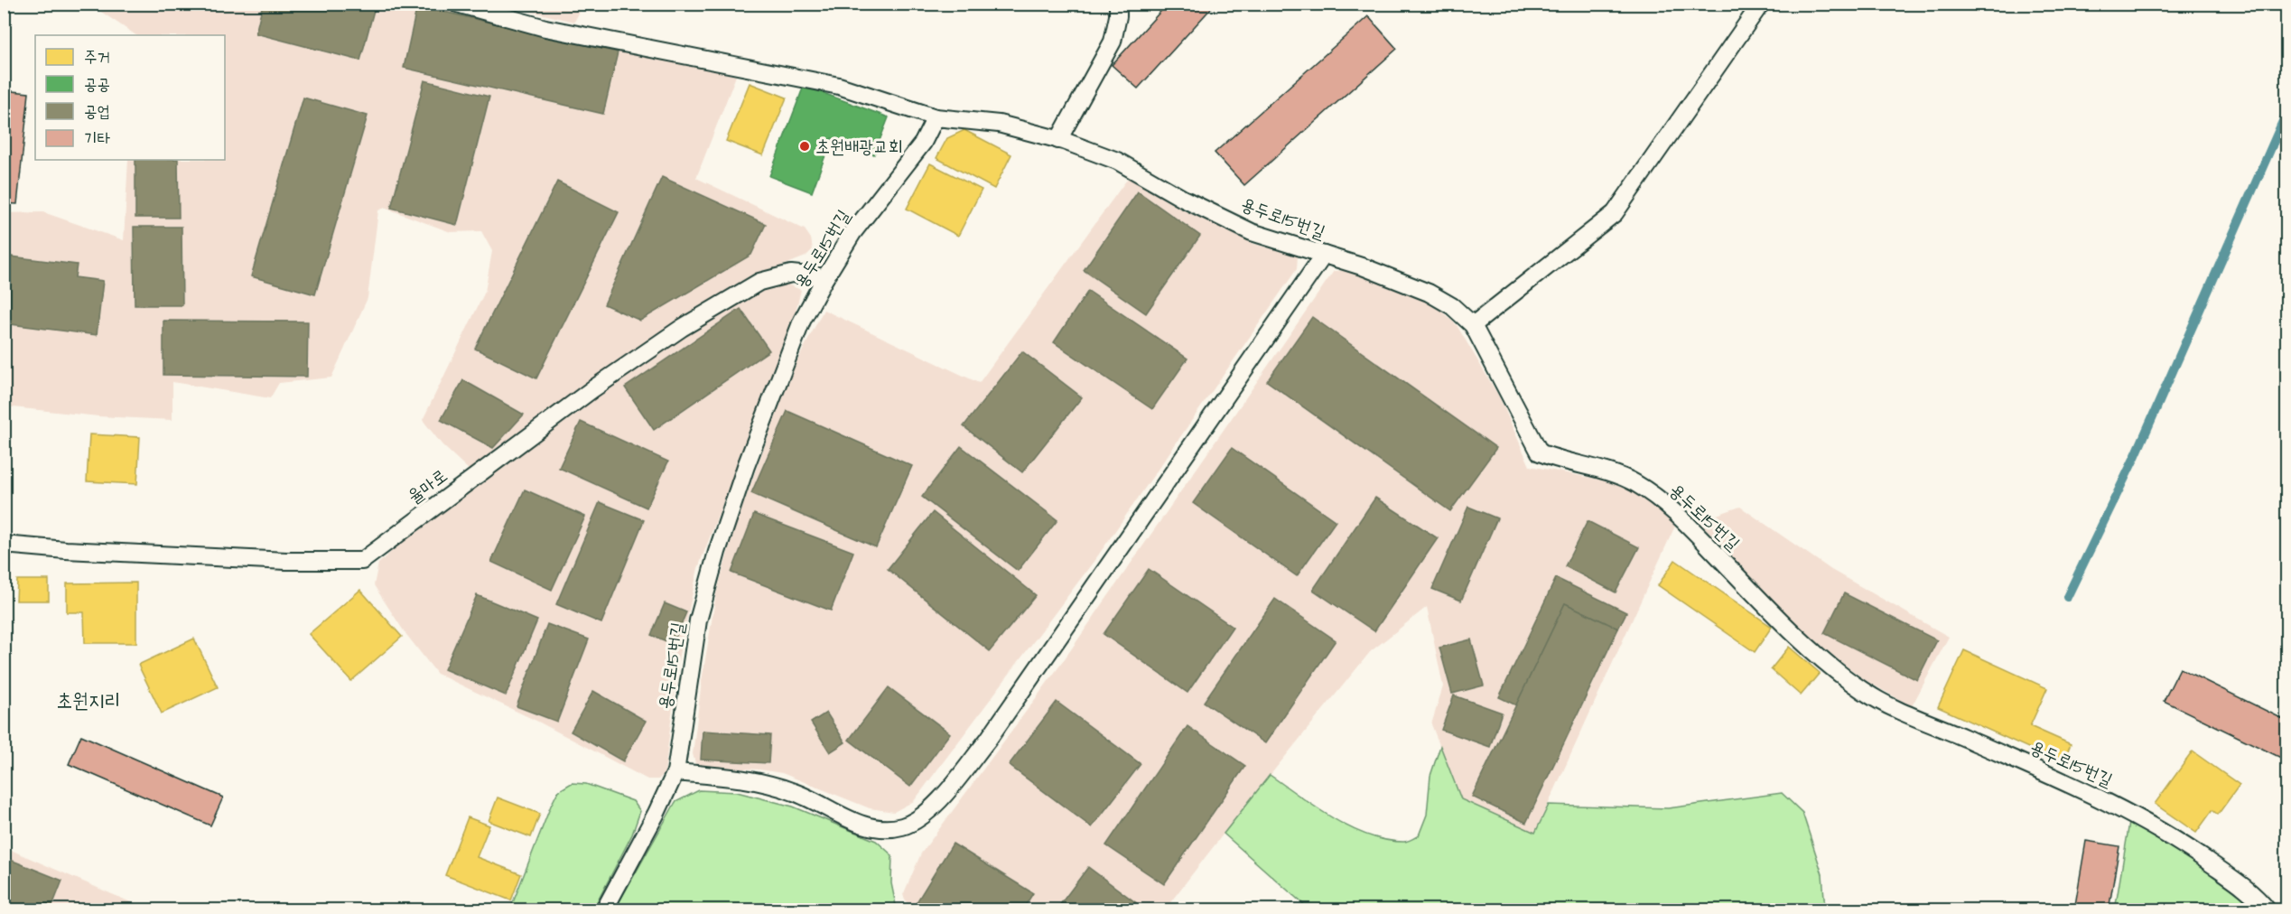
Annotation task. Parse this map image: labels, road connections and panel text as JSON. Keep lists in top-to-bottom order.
{
  "streets": {
    "lane": ["용두로15번길", "율마로"]
  },
  "crossings": [
    ["용두로15번길", "율마로"]
  ],
  "districts": ["초원지리"],
  "places": ["초원배광교회"],
  "legend": [
    "주거",
    "공공",
    "공업",
    "기타"
  ]
}
